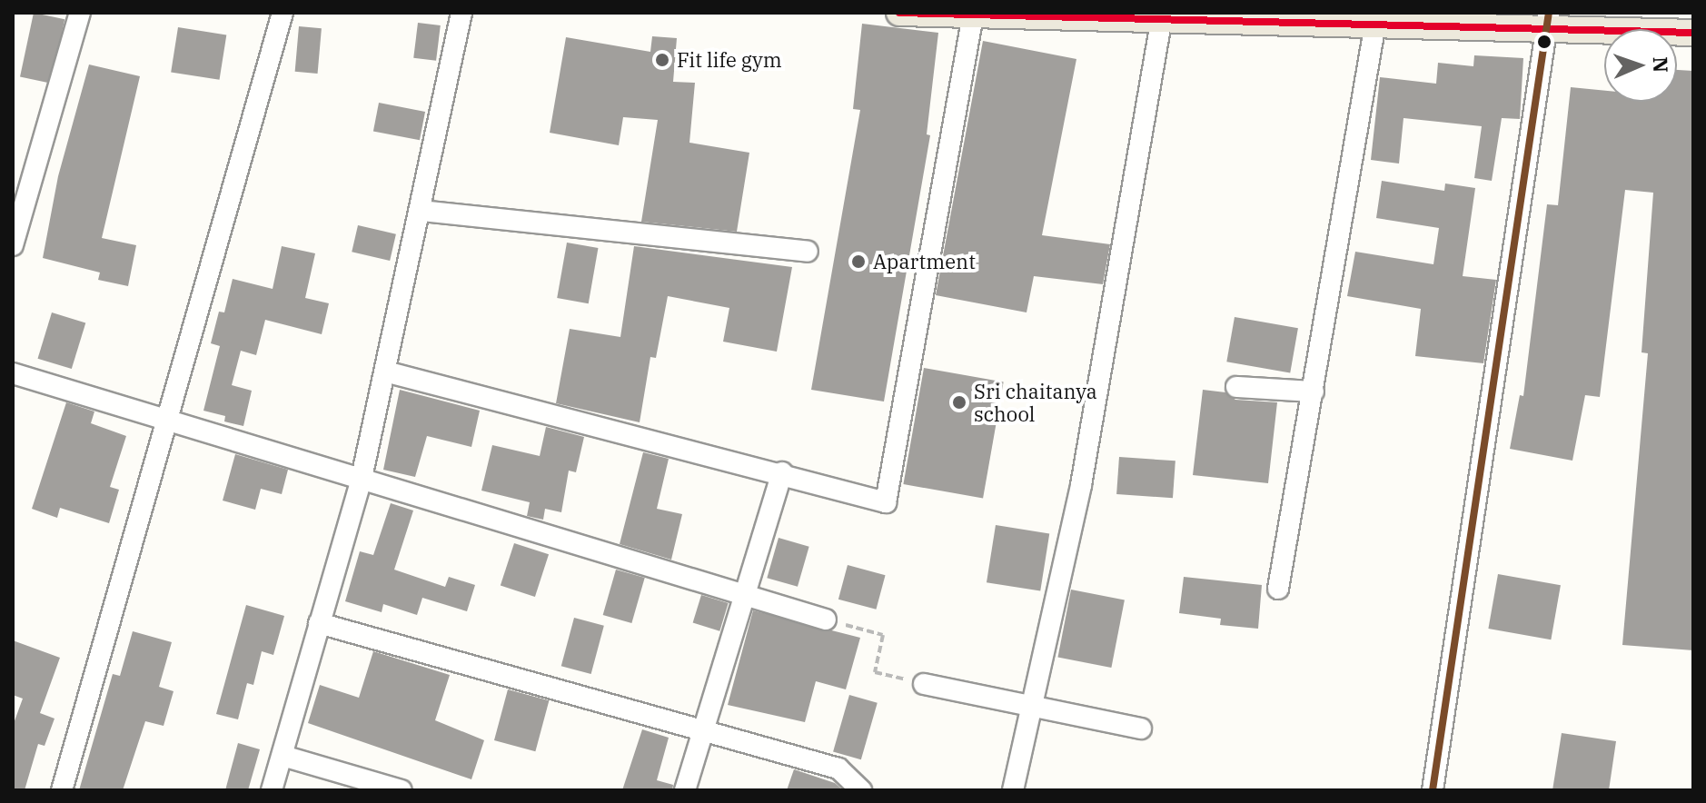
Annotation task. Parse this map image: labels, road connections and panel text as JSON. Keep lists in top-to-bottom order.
{
  "places": ["Fit life gym", "Apartment", "Sri chaitanya school"],
  "north": "right"
}
